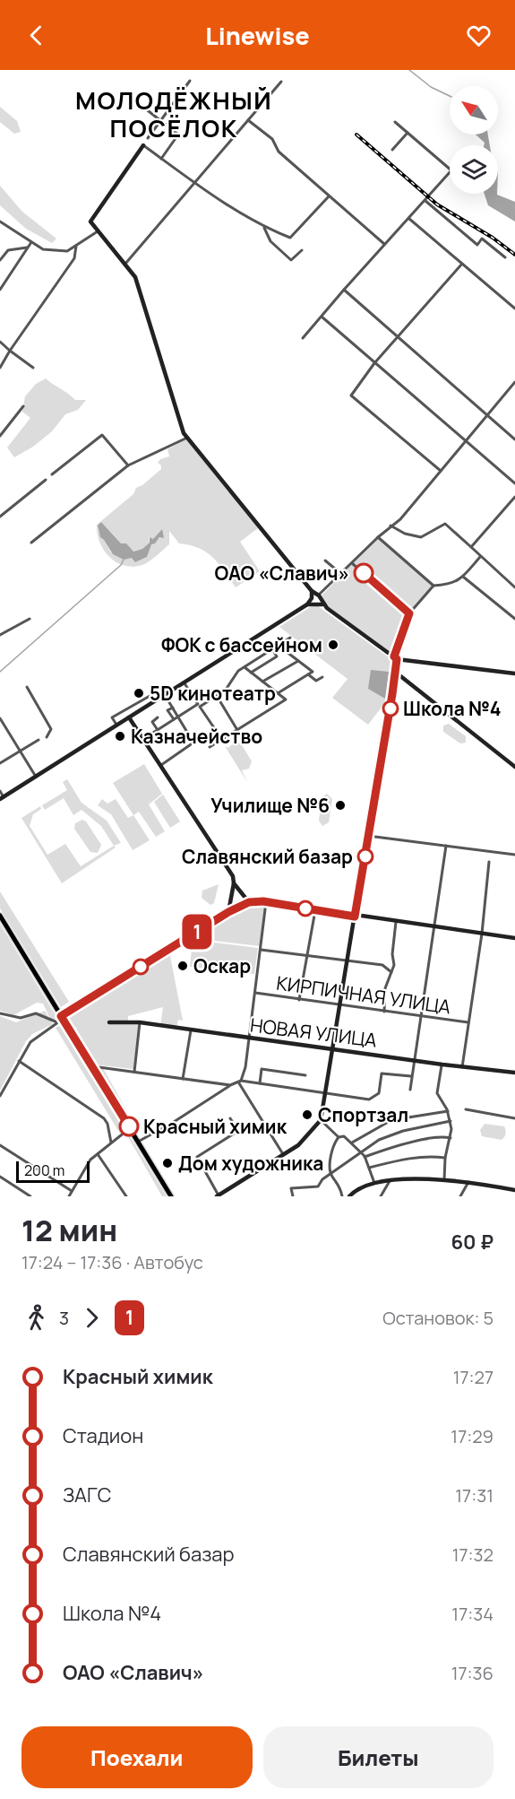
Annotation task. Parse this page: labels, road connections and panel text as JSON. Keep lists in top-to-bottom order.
{
  "streets": {
    "street": ["КИРПИЧНАЯ УЛИЦА", "НОВАЯ УЛИЦА"]
  },
  "districts": ["МОЛОДЁЖНЫЙ ПОСЁЛОК"],
  "places": [
    "ОАО «Славич»",
    "ФОК с бассейном",
    "5D кинотеатр",
    "Школа №4",
    "Казначейство",
    "Училище №6",
    "Славянский базар",
    "Оскар",
    "Спортзал",
    "Красный химик",
    "Дом художника"
  ],
  "lines": ["bus line 1"],
  "scale_bar": "200 m",
  "north": "top left",
  "page": {
    "header": "Linewise",
    "on_map": "1",
    "scale": "200 m",
    "heading": ["12 мин", "17:24 – 17:36 · Автобус", "60 ₽"],
    "legs": ["3", "1", "Остановок: 5"],
    "list": [
      {
        "name": "Красный химик",
        "value": "17:27"
      },
      {
        "name": "Стадион",
        "value": "17:29"
      },
      {
        "name": "ЗАГС",
        "value": "17:31"
      },
      {
        "name": "Славянский базар",
        "value": "17:32"
      },
      {
        "name": "Школа №4",
        "value": "17:34"
      },
      {
        "name": "ОАО «Славич»",
        "value": "17:36"
      }
    ],
    "buttons": ["Поехали", "Билеты"]
  }
}
